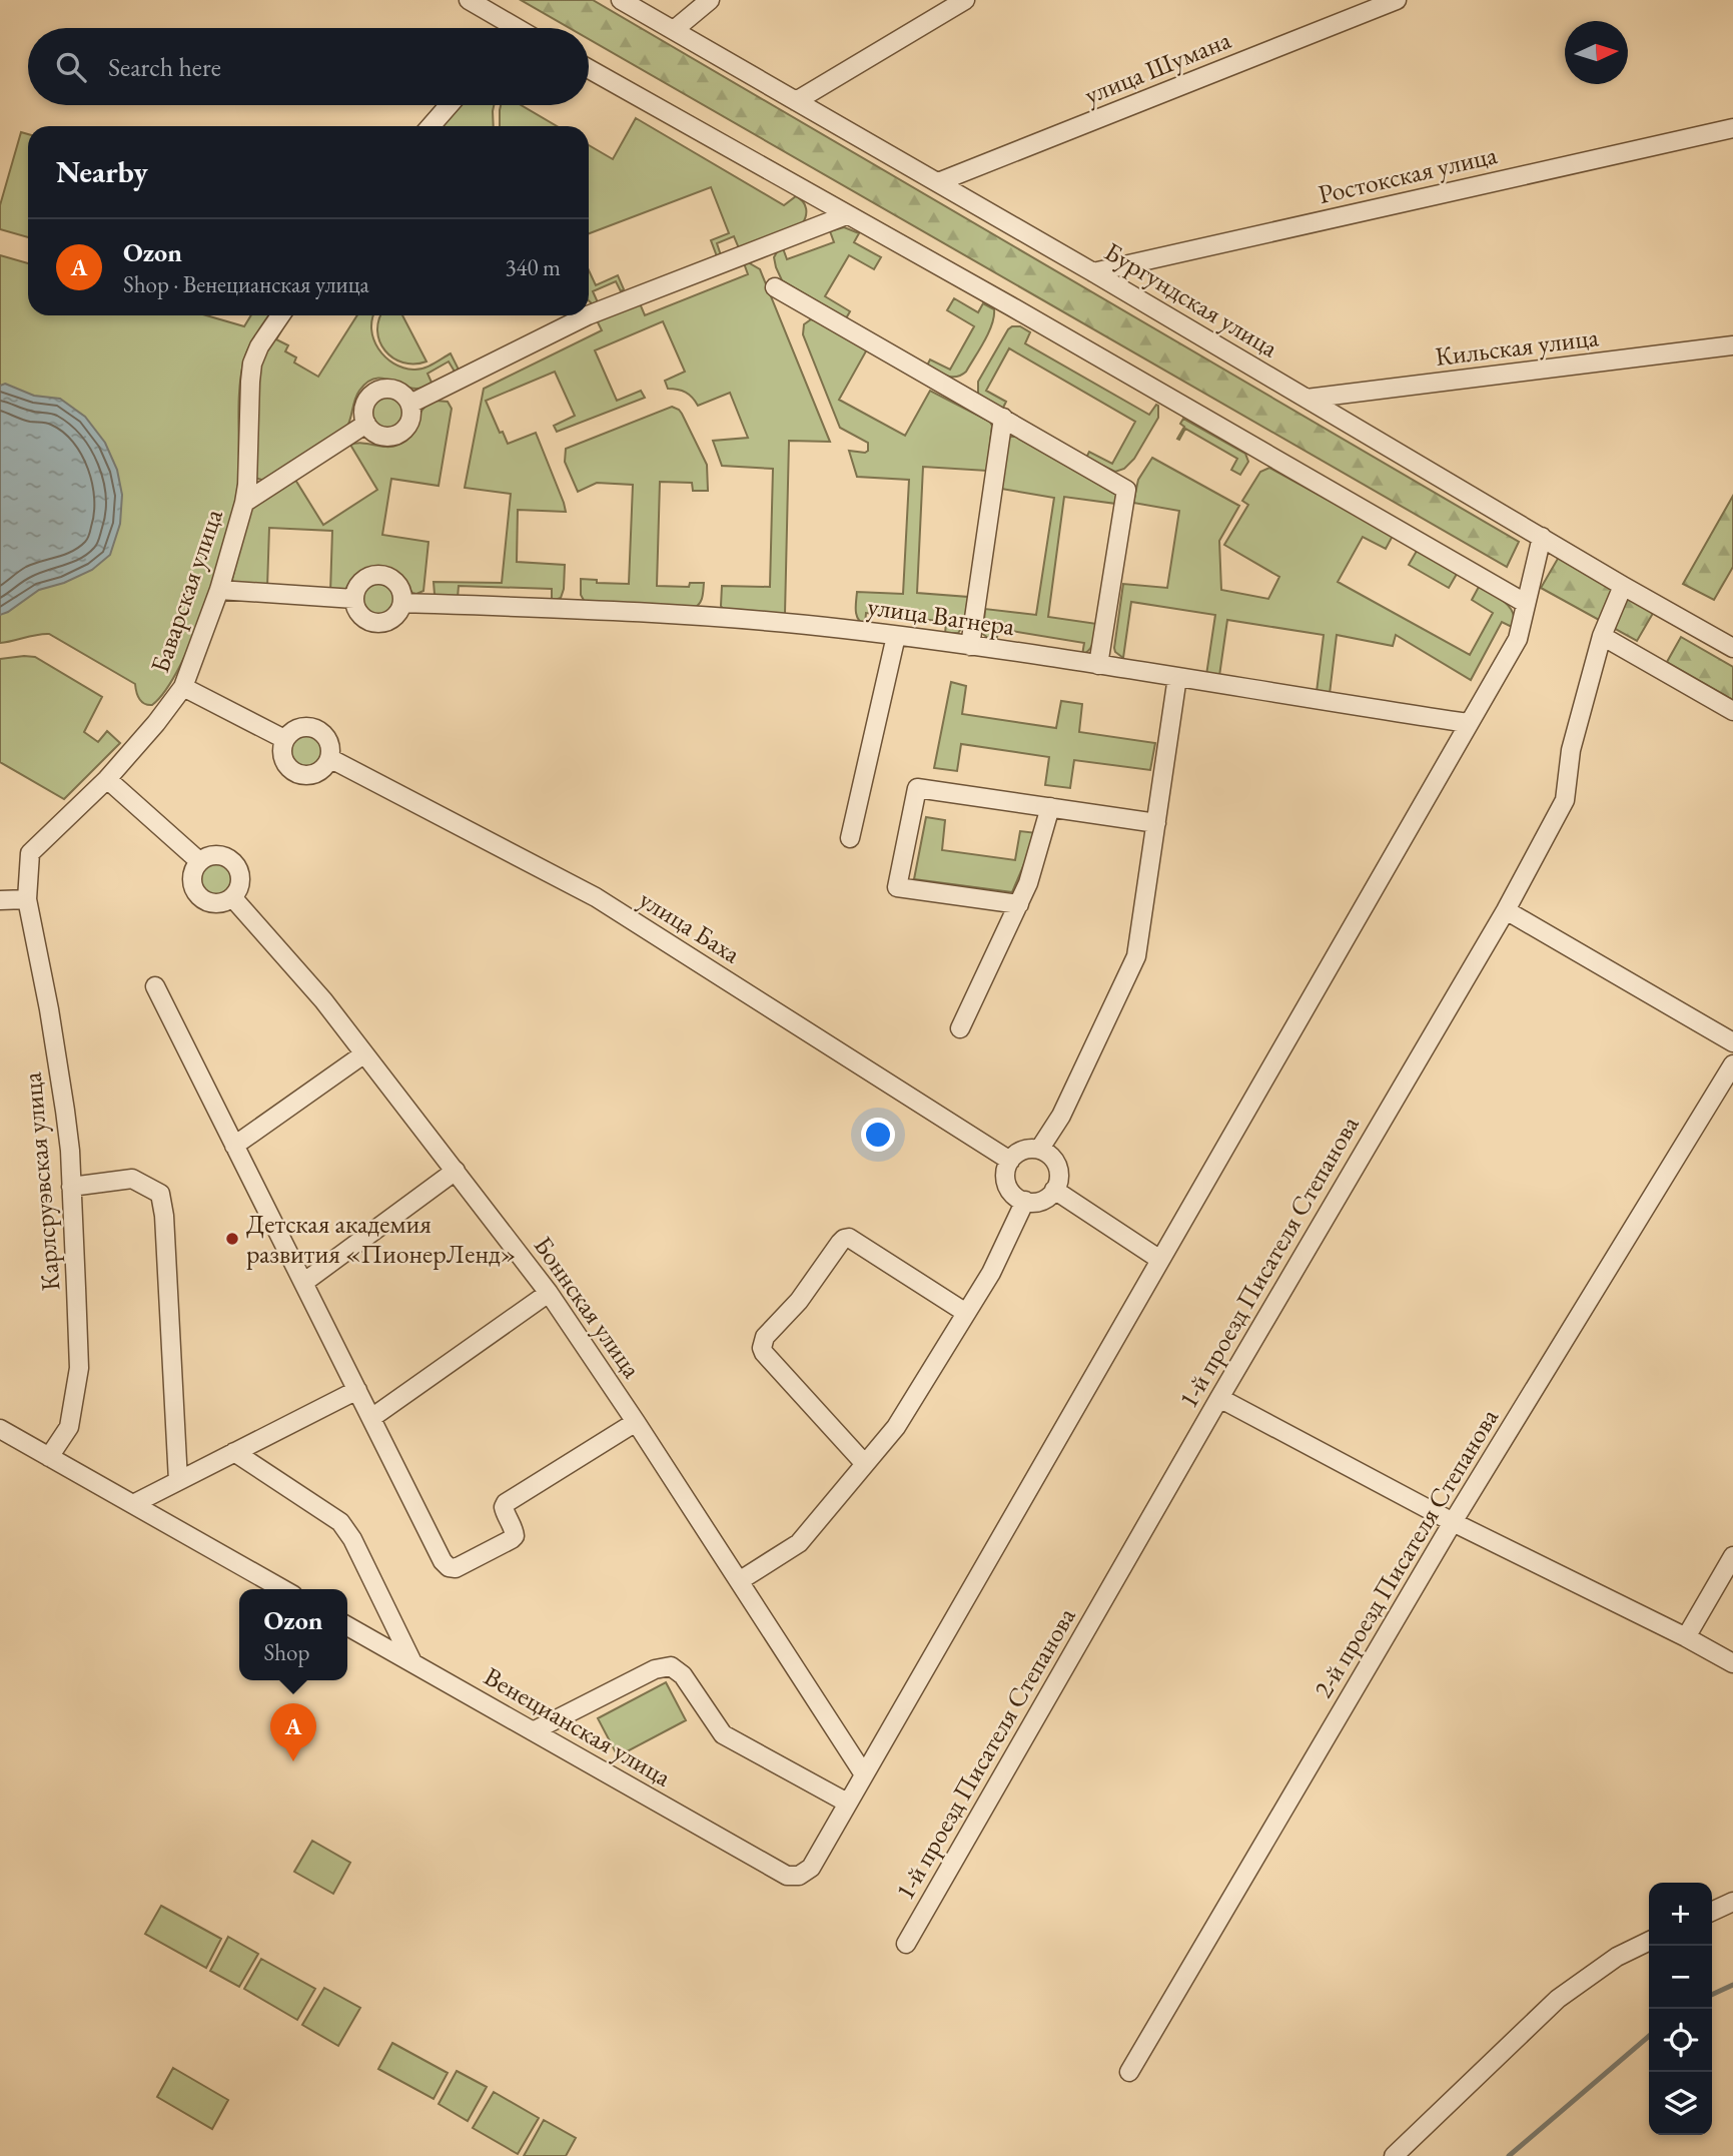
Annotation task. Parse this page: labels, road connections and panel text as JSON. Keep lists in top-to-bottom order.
{
  "streets": {
    "street": [
      "улица Шумана",
      "Ростокская улица",
      "Бургундская улица",
      "Кильская улица",
      "Баварская улица",
      "улица Вагнера",
      "улица Баха",
      "Карлсруэвская улица",
      "1-й проезд Писателя Степанова",
      "Боннская улица",
      "2-й проезд Писателя Степанова",
      "Венецианская улица"
    ]
  },
  "crossings": [
    ["улица Шумана", "Бургундская улица"],
    ["Ростокская улица", "Бургундская улица"],
    ["Бургундская улица", "Кильская улица"],
    ["Бургундская улица", "1-й проезд Писателя Степанова"],
    ["Баварская улица", "Карлсруэвская улица"]
  ],
  "places": ["Детская академия развития «ПионерЛенд»"],
  "north": "right",
  "page": {
    "search": "Search here",
    "heading": "Nearby",
    "list": [
      {
        "mark": "A",
        "name": "Ozon",
        "note": "Shop · Венецианская улица",
        "value": "340 m"
      }
    ],
    "popup": ["Ozon", "Shop"],
    "pins": "A",
    "map_buttons": ["+", "−"]
  }
}
